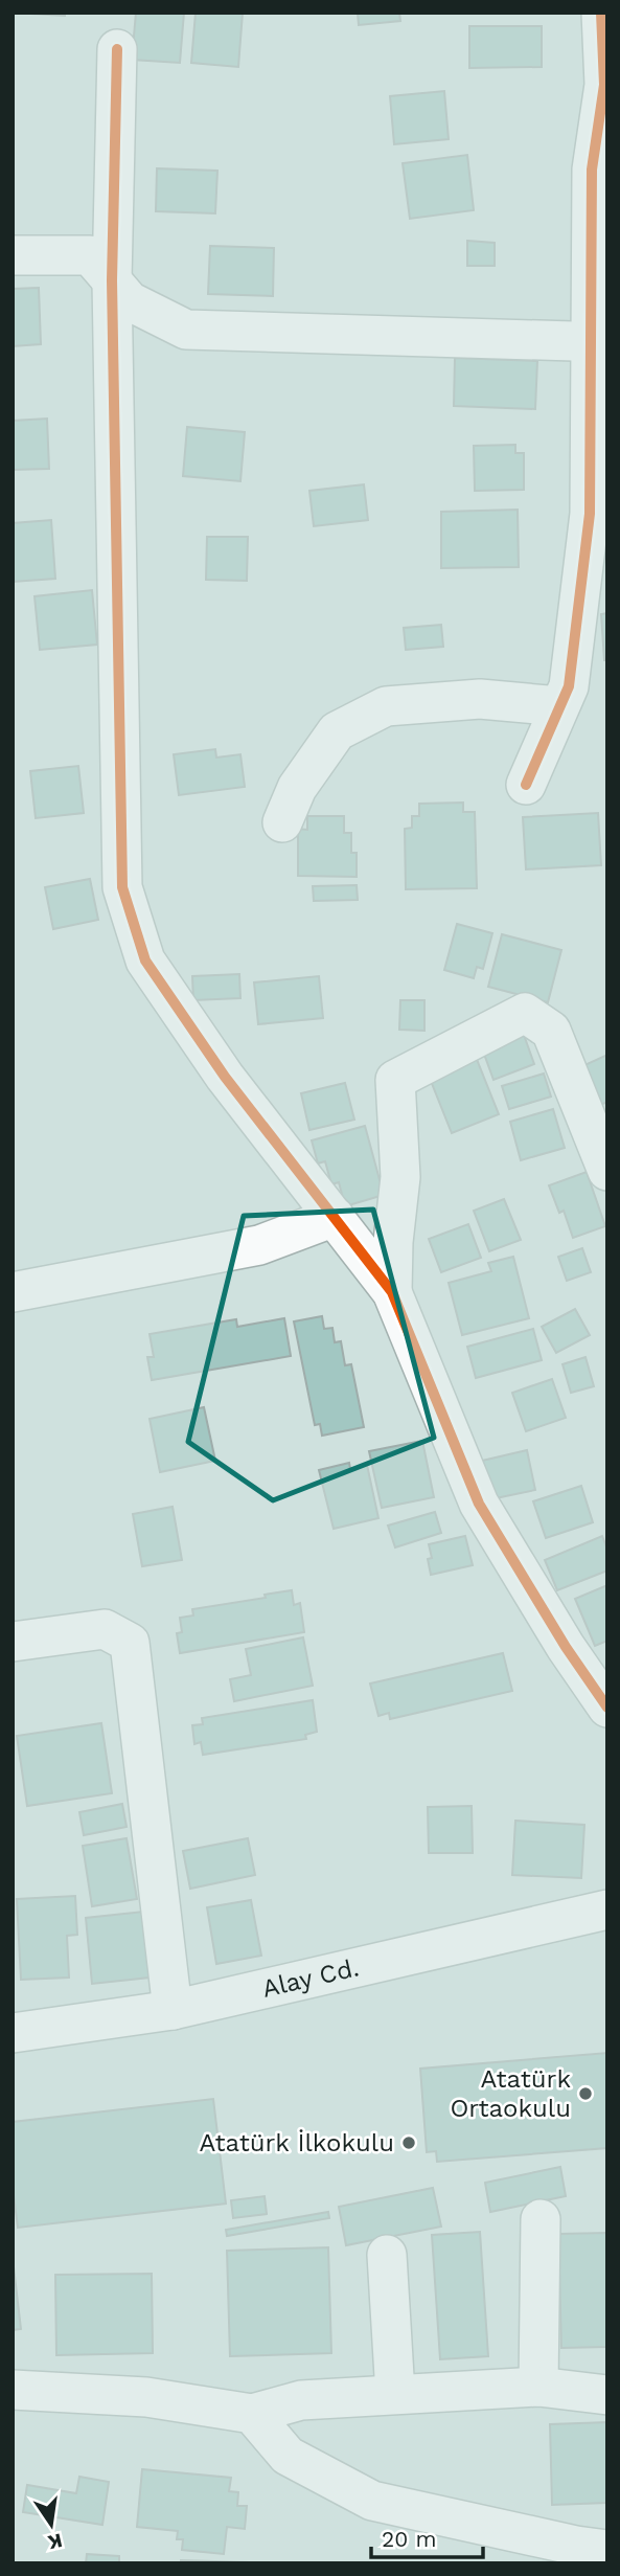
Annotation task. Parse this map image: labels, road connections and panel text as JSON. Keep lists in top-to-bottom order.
{
  "streets": {
    "street": ["Alay Cd."]
  },
  "places": ["Atatürk Ortaokulu", "Atatürk İlkokulu"],
  "scale_bar": "20 m",
  "north": "bottom"
}
